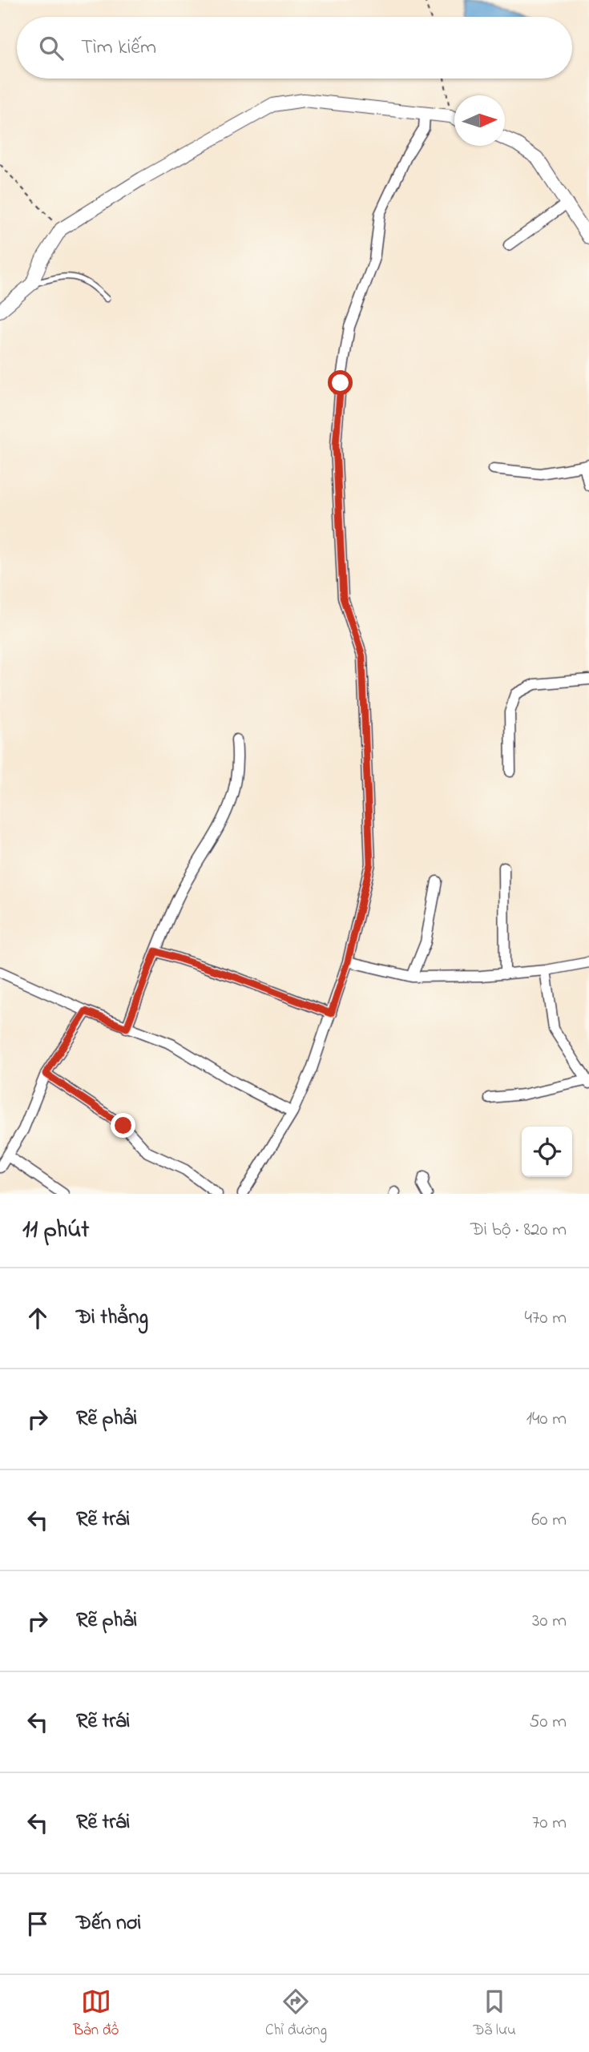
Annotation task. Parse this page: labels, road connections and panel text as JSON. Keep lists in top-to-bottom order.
{
  "north": "right",
  "page": {
    "search": "Tìm kiếm",
    "heading": ["11 phút", "Đi bộ · 820 m"],
    "list": [
      ["Đi thẳng", "470 m"],
      ["Rẽ phải", "140 m"],
      ["Rẽ trái", "60 m"],
      ["Rẽ phải", "30 m"],
      ["Rẽ trái", "50 m"],
      ["Rẽ trái", "70 m"],
      "Đến nơi"
    ],
    "nav": ["Bản đồ", "Chỉ đường", "Đã lưu"]
  }
}
